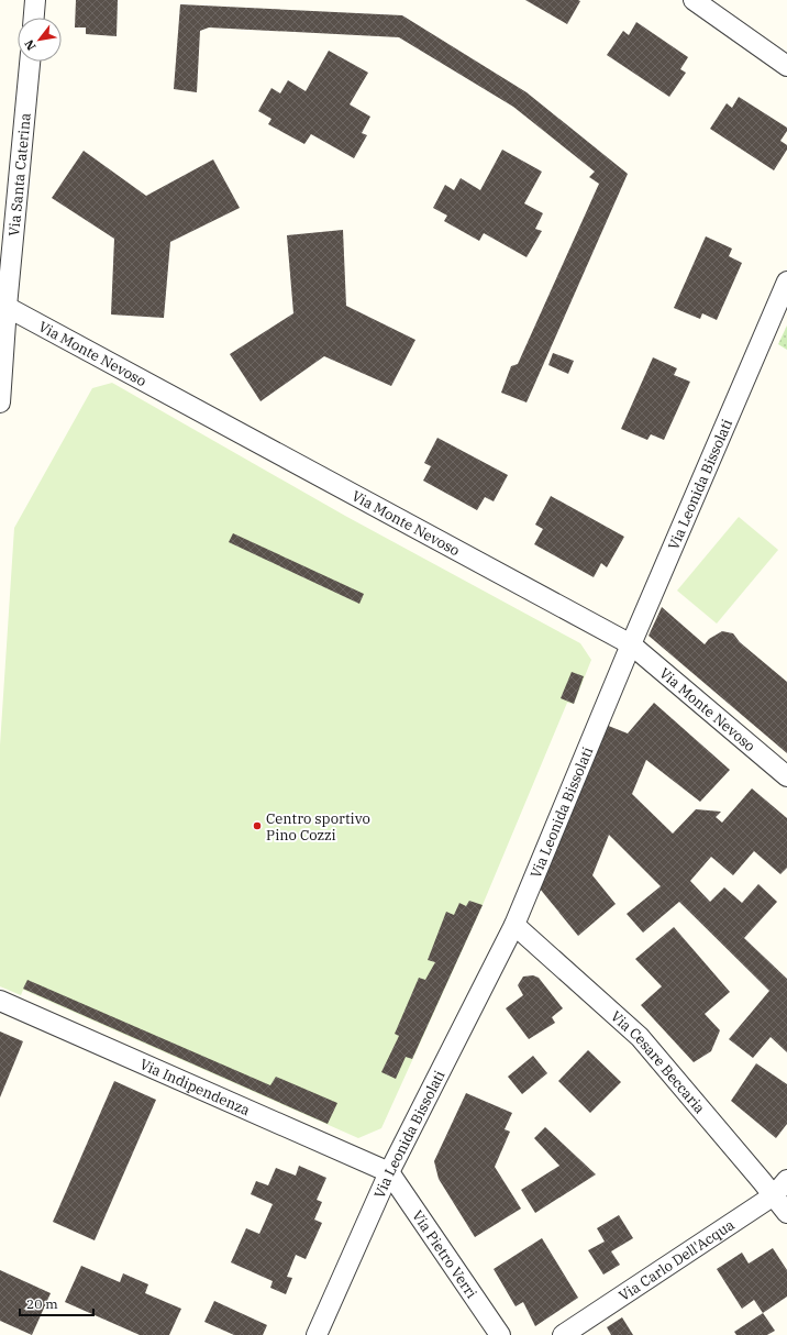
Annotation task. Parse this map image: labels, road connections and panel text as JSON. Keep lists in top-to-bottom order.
{
  "streets": {
    "street": [
      "Via Santa Caterina",
      "Via Monte Nevoso",
      "Via Leonida Bissolati",
      "Via Cesare Beccaria",
      "Via Indipendenza",
      "Via Pietro Verri",
      "Via Carlo Dell'Acqua"
    ]
  },
  "crossings": [
    ["Via Santa Caterina", "Via Monte Nevoso"],
    ["Via Monte Nevoso", "Via Leonida Bissolati"],
    ["Via Leonida Bissolati", "Via Cesare Beccaria"],
    ["Via Leonida Bissolati", "Via Indipendenza"],
    ["Via Leonida Bissolati", "Via Pietro Verri"],
    ["Via Cesare Beccaria", "Via Carlo Dell'Acqua"],
    ["Via Indipendenza", "Via Pietro Verri"]
  ],
  "places": ["Centro sportivo Pino Cozzi"],
  "scale_bar": "20 m",
  "north": "bottom left"
}
